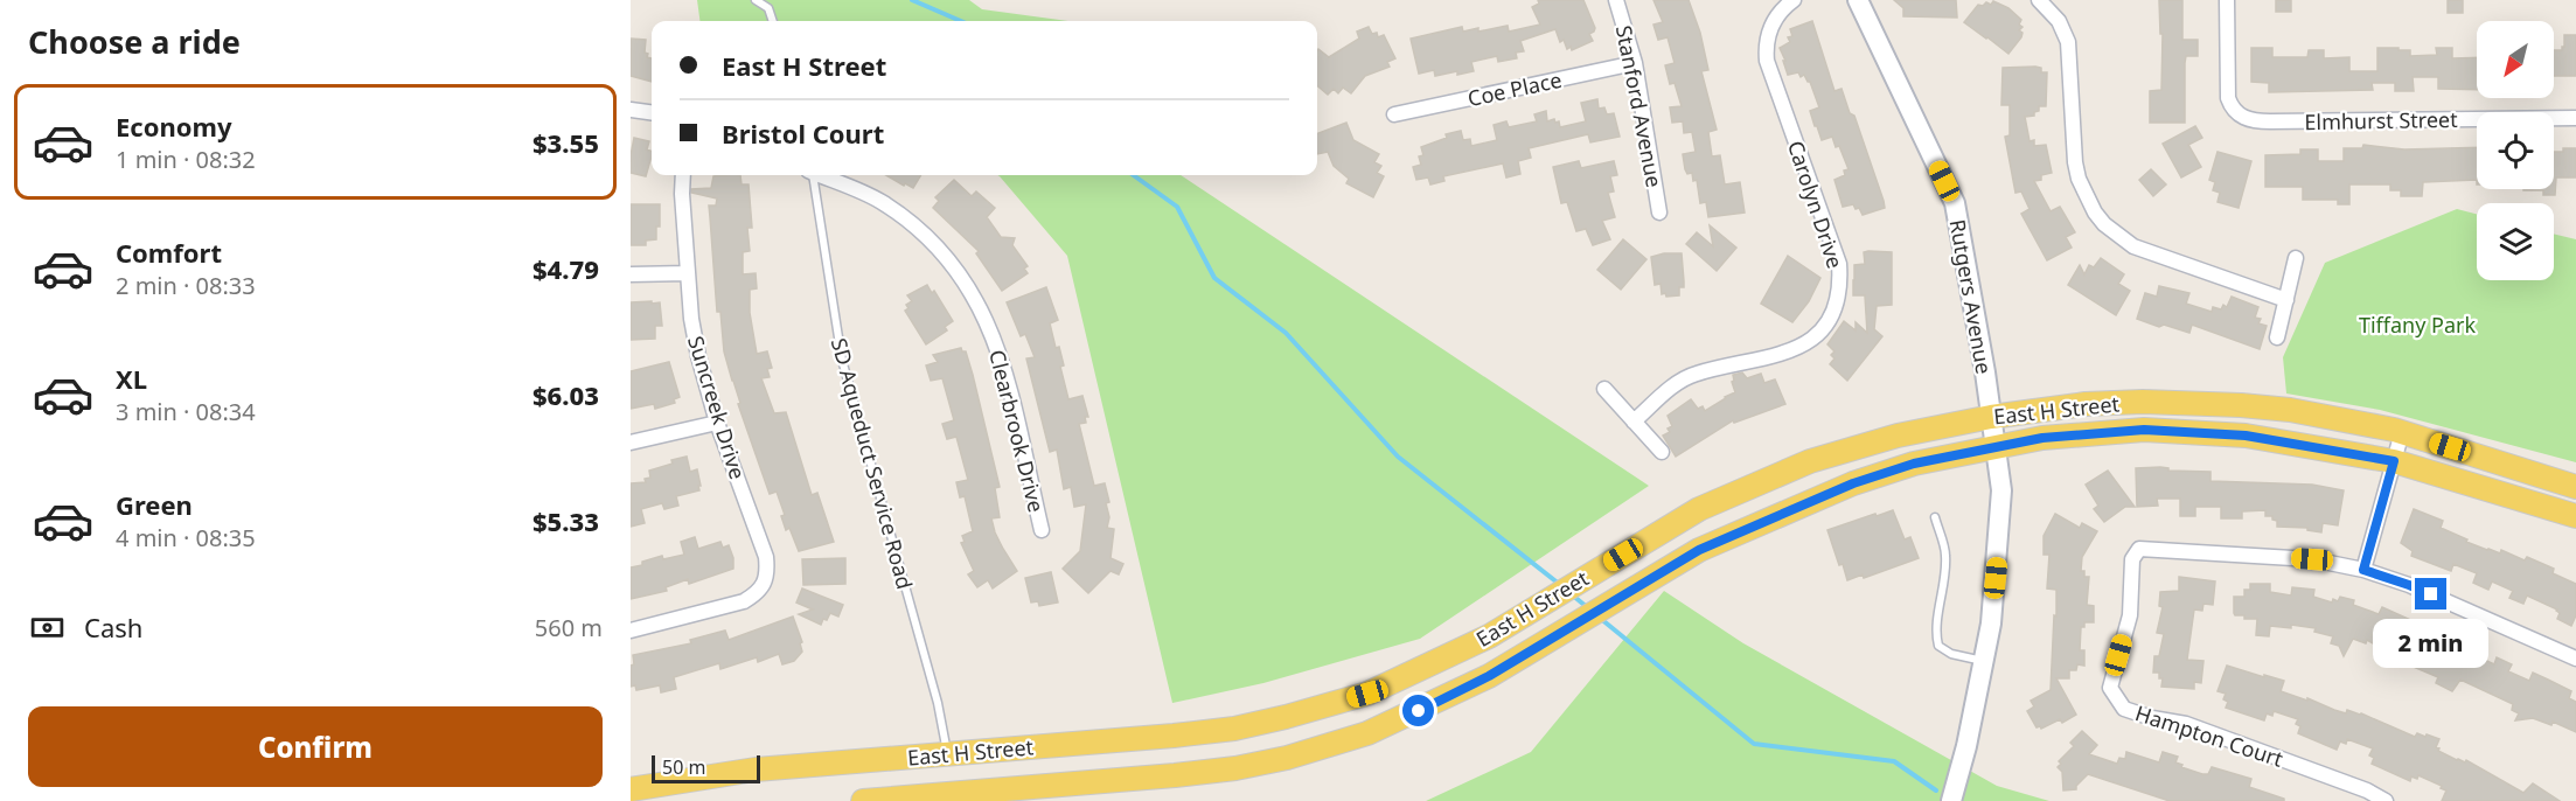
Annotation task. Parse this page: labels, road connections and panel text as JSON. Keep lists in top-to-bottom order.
{
  "streets": {
    "main road": ["Rutgers Avenue", "East H Street"],
    "street": [
      "Coe Place",
      "Stanford Avenue",
      "Elmhurst Street",
      "Carolyn Drive",
      "Suncreek Drive",
      "Clearbrook Drive",
      "Hampton Court"
    ],
    "lane": ["SD Aqueduct Service Road"]
  },
  "crossings": [
    ["Coe Place", "Stanford Avenue"],
    ["Rutgers Avenue", "East H Street"],
    ["East H Street", "SD Aqueduct Service Road"]
  ],
  "parks": ["Tiffany Park"],
  "scale_bar": "50 m",
  "north": "bottom left",
  "page": {
    "heading": "Choose a ride",
    "banner": ["East H Street", "Bristol Court"],
    "list": [
      {
        "name": "Economy",
        "note": "1 min · 08:32",
        "value": "$3.55"
      },
      {
        "name": "Comfort",
        "note": "2 min · 08:33",
        "value": "$4.79"
      },
      {
        "name": "XL",
        "note": "3 min · 08:34",
        "value": "$6.03"
      },
      {
        "name": "Green",
        "note": "4 min · 08:35",
        "value": "$5.33"
      }
    ],
    "pay": ["Cash", "560 m"],
    "bubble": "2 min",
    "buttons": "Confirm",
    "scale": "50 m"
  }
}
